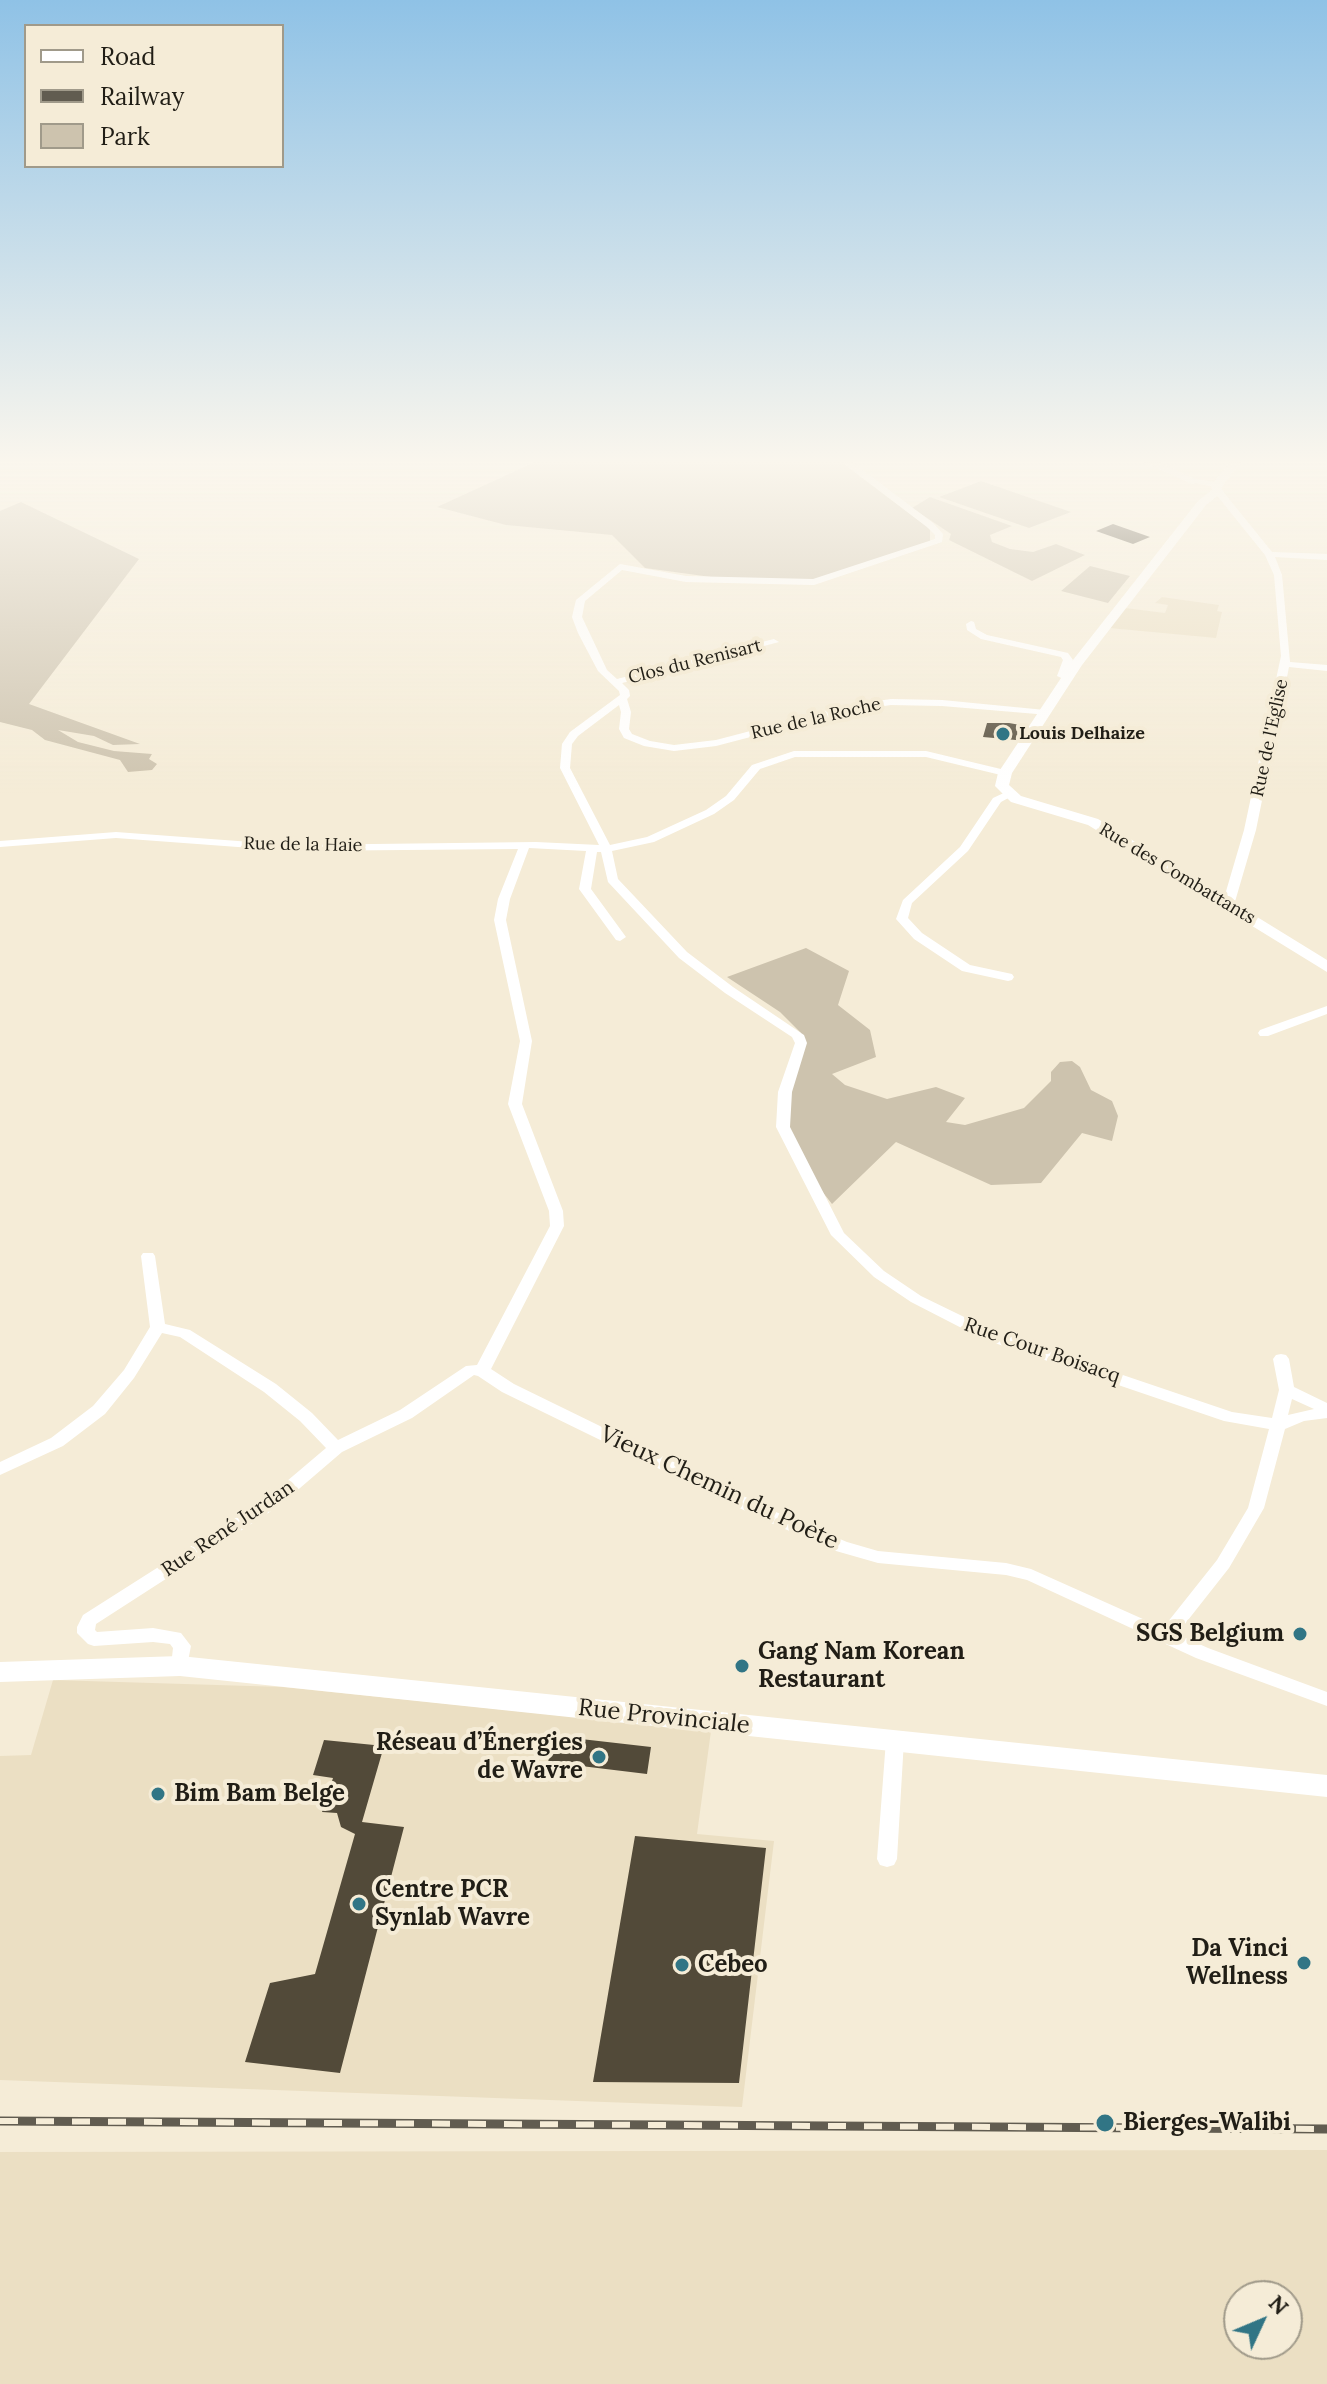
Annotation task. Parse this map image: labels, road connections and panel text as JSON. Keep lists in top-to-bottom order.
{
  "streets": {
    "main road": ["Rue Provinciale"],
    "street": [
      "Clos du Renisart",
      "Rue de la Roche",
      "Rue de l'Eglise",
      "Rue de la Haie",
      "Rue des Combattants",
      "Rue Cour Boisacq",
      "Vieux Chemin du Poète",
      "Rue René Jurdan"
    ]
  },
  "crossings": [
    ["Rue de l'Eglise", "Rue des Combattants"],
    ["Rue de la Haie", "Rue Cour Boisacq"],
    ["Vieux Chemin du Poète", "Rue René Jurdan"],
    ["Rue René Jurdan", "Rue Provinciale"]
  ],
  "places": [
    "Louis Delhaize",
    "SGS Belgium",
    "Gang Nam Korean Restaurant",
    "Réseau d’Énergies de Wavre",
    "Bim Bam Belge",
    "Centre PCR Synlab Wavre",
    "Da Vinci Wellness",
    "Cebeo",
    "Bierges-Walibi"
  ],
  "legend": ["Road", "Railway", "Park"],
  "north": "top right"
}
